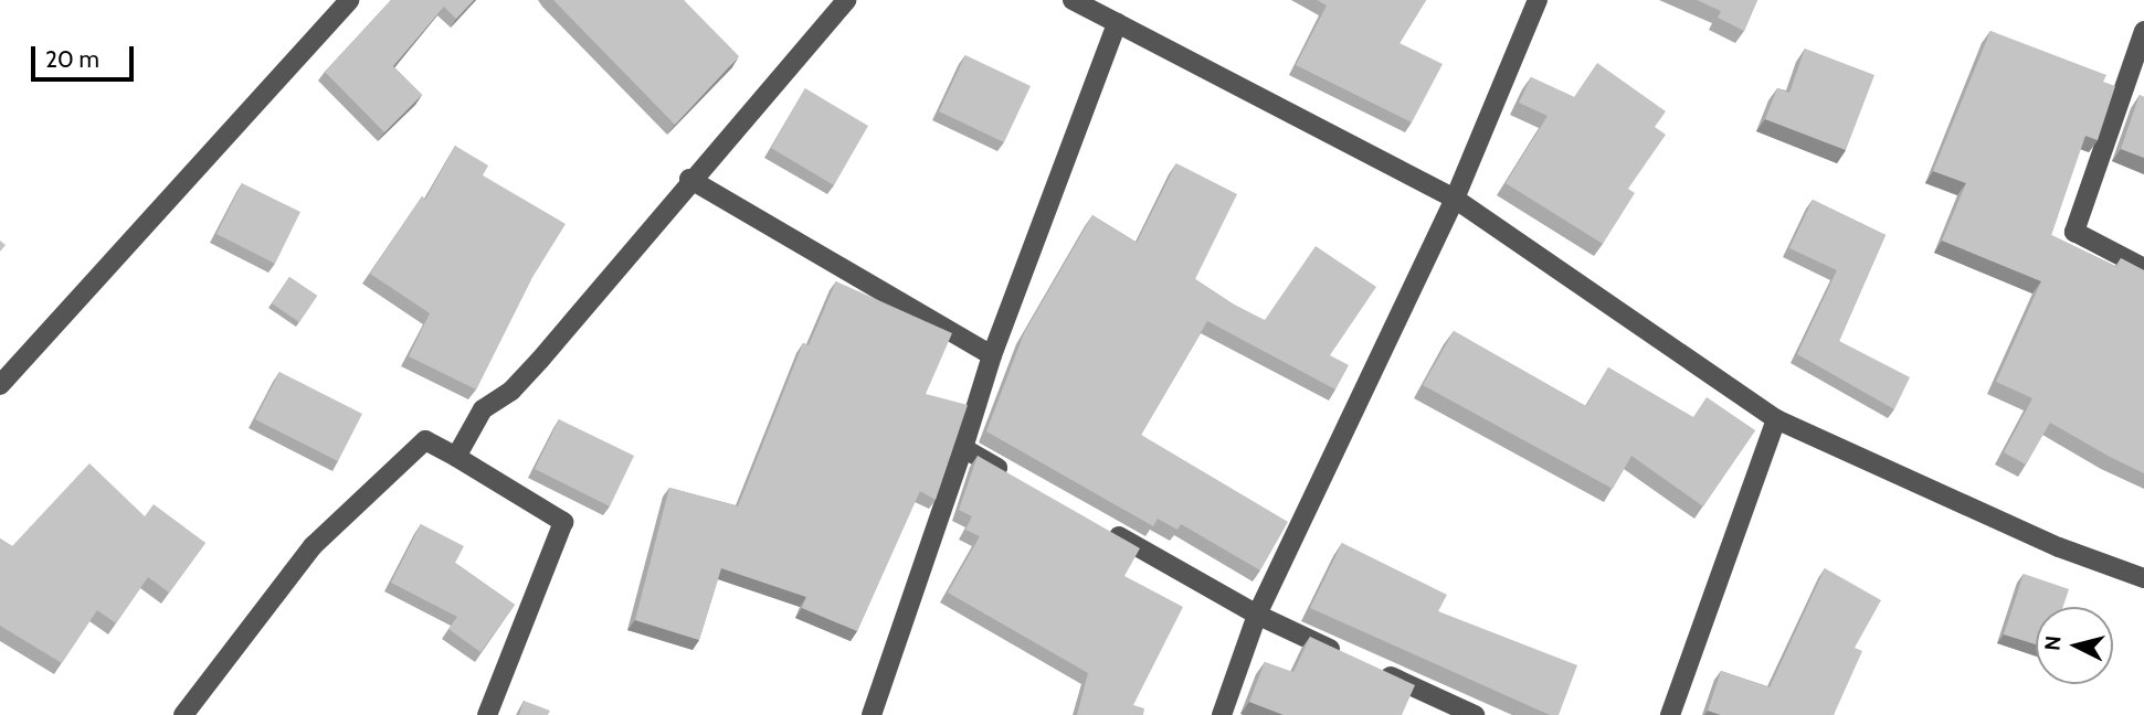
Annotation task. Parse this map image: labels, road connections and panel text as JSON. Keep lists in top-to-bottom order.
{
  "scale_bar": "20 m",
  "north": "left"
}
